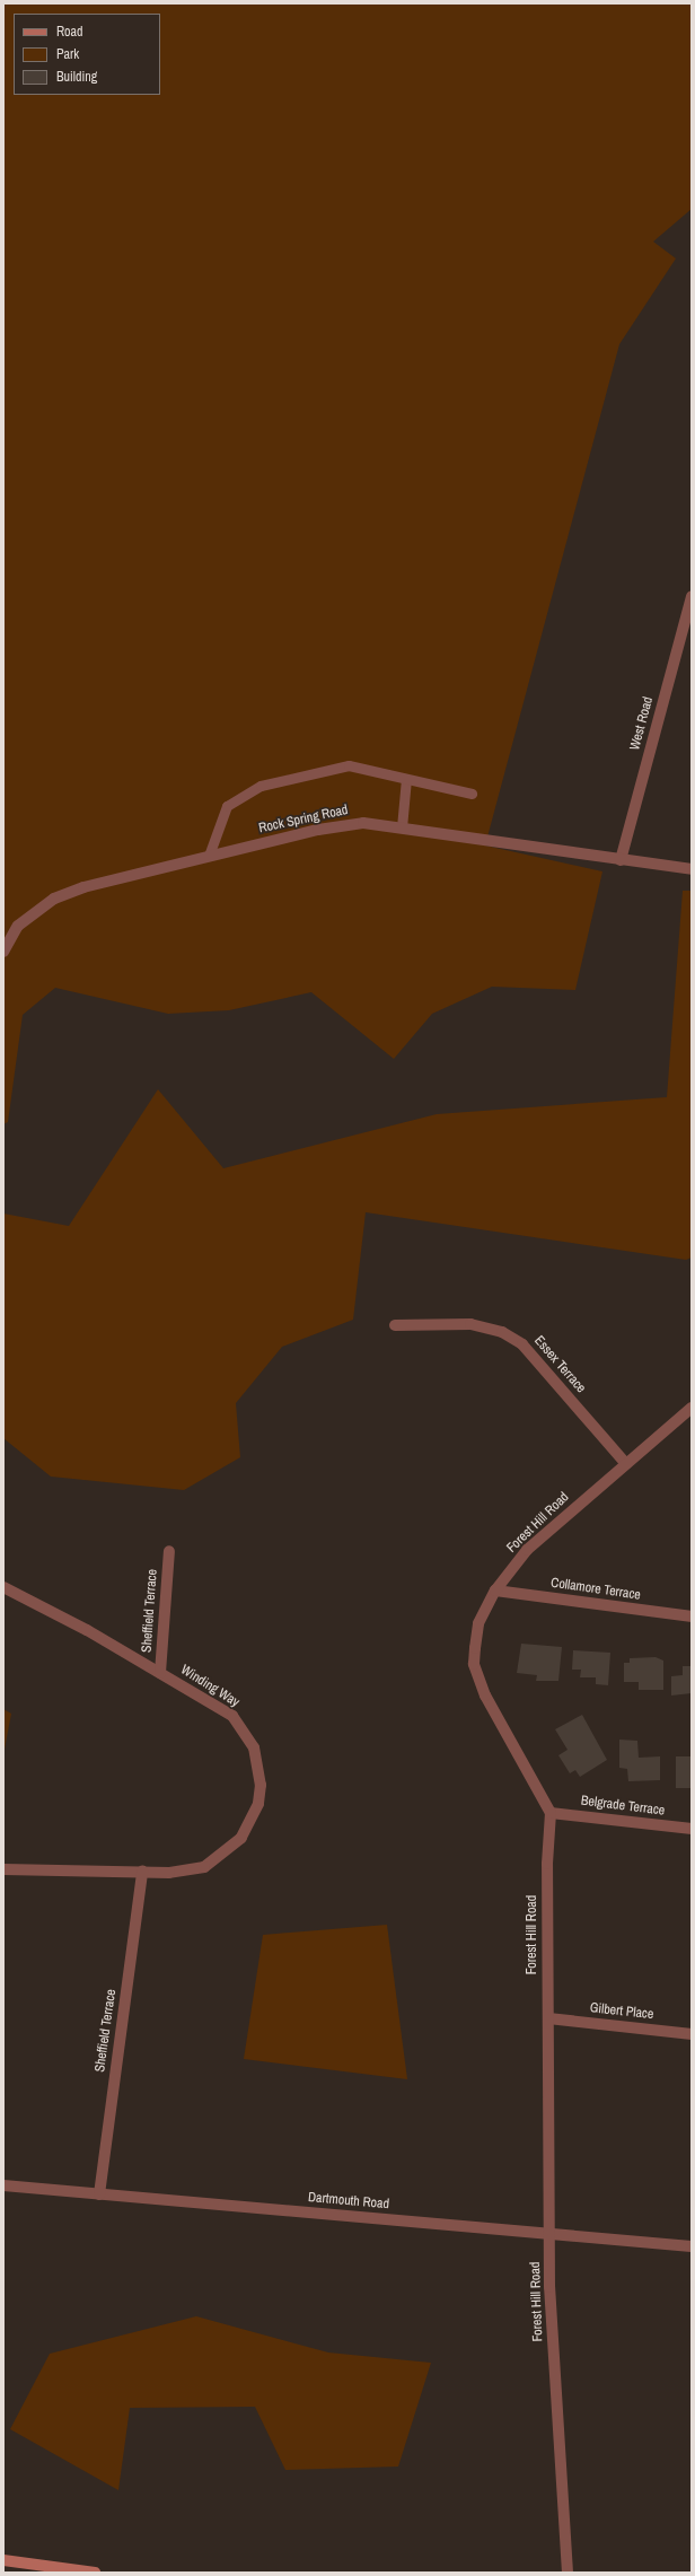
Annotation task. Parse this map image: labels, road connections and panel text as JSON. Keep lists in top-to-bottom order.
{
  "streets": {
    "street": [
      "West Road",
      "Rock Spring Road",
      "Essex Terrace",
      "Forest Hill Road",
      "Collamore Terrace",
      "Sheffield Terrace",
      "Winding Way",
      "Belgrade Terrace",
      "Gilbert Place",
      "Dartmouth Road"
    ]
  },
  "crossings": [
    ["West Road", "Rock Spring Road"],
    ["Essex Terrace", "Forest Hill Road"],
    ["Forest Hill Road", "Collamore Terrace"],
    ["Forest Hill Road", "Belgrade Terrace"],
    ["Forest Hill Road", "Gilbert Place"],
    ["Forest Hill Road", "Dartmouth Road"],
    ["Sheffield Terrace", "Winding Way"],
    ["Sheffield Terrace", "Dartmouth Road"]
  ],
  "legend": ["Road", "Park", "Building"]
}
